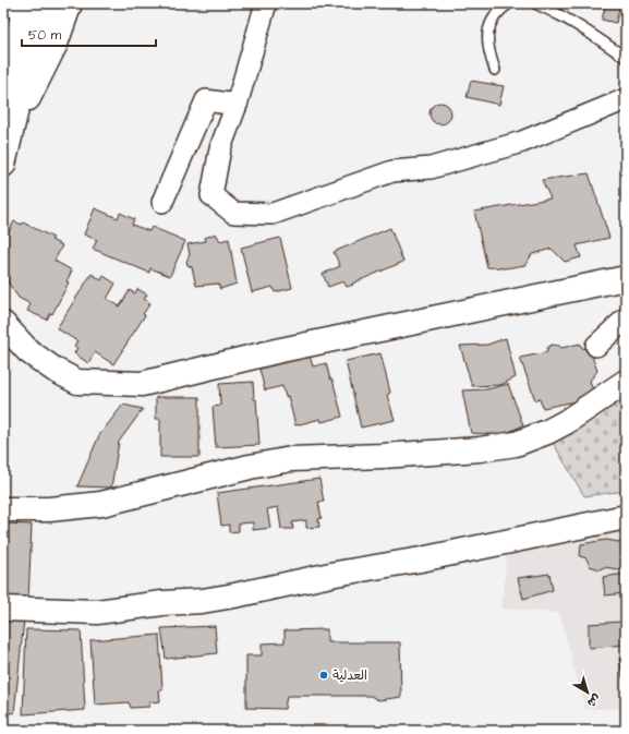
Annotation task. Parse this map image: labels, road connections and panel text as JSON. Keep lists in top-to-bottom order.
{
  "places": ["العدلية"],
  "scale_bar": "50 m",
  "north": "bottom right"
}
